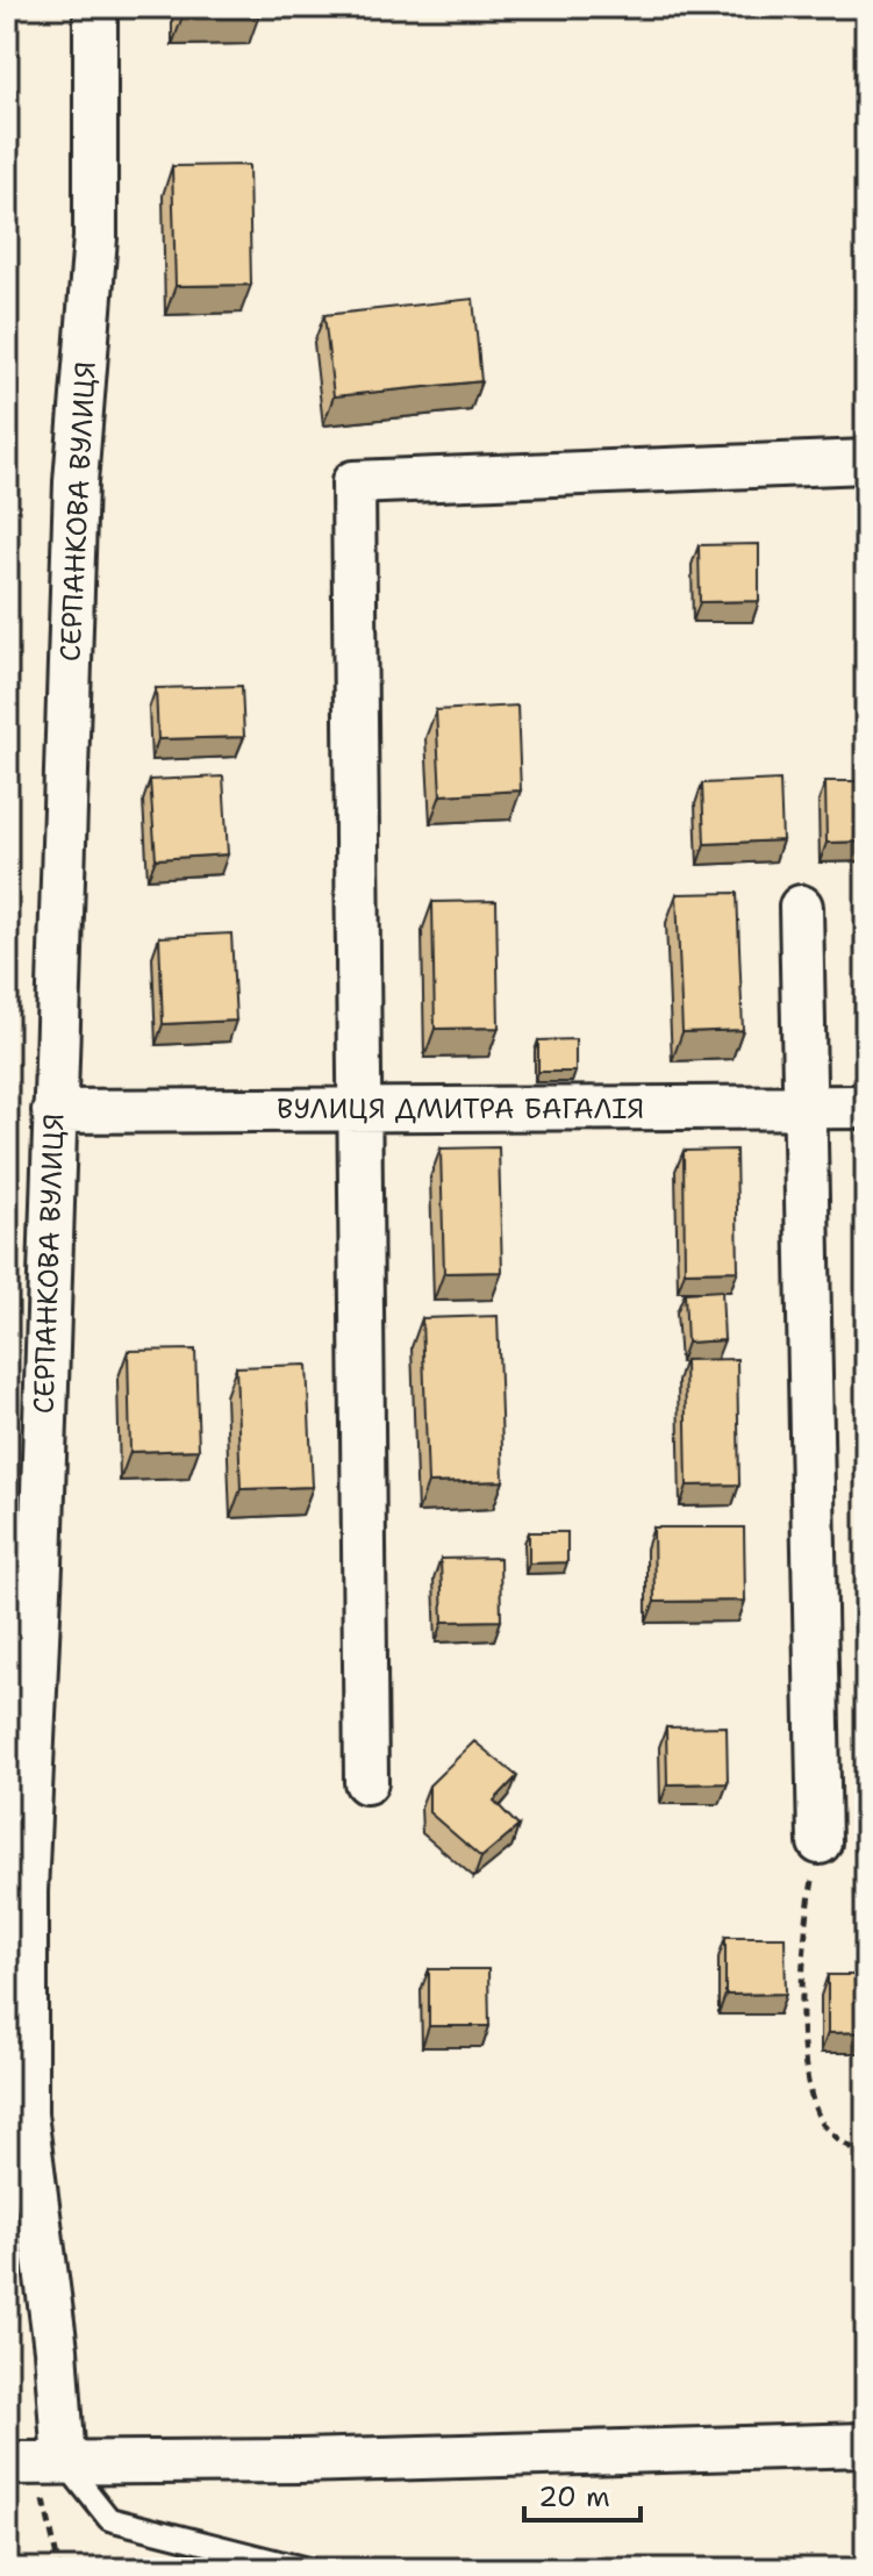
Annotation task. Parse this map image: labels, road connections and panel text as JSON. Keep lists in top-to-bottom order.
{
  "streets": {
    "street": ["СЕРПАНКОВА ВУЛИЦЯ", "ВУЛИЦЯ ДМИТРА БАГАЛІЯ"]
  },
  "crossings": [
    ["СЕРПАНКОВА ВУЛИЦЯ", "ВУЛИЦЯ ДМИТРА БАГАЛІЯ"]
  ],
  "scale_bar": "20 m"
}
